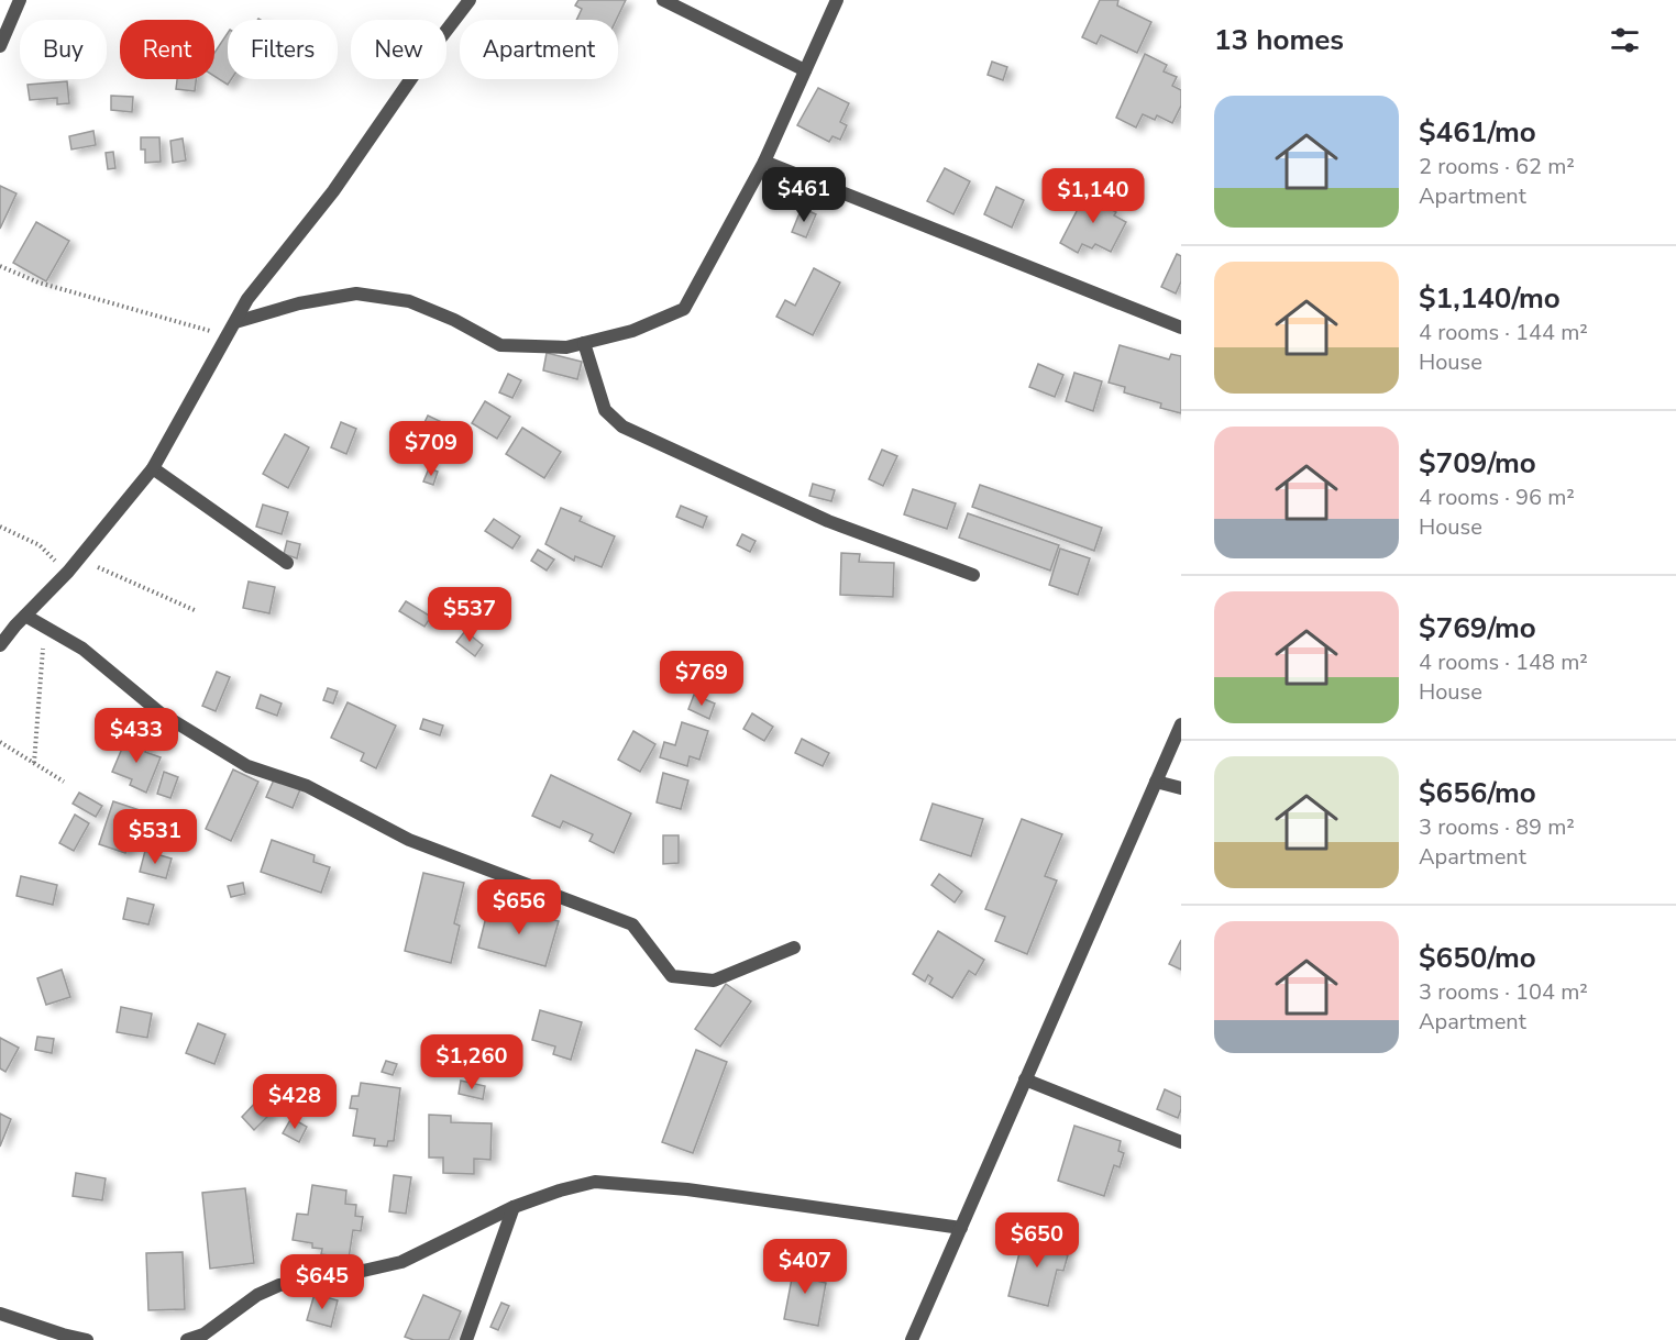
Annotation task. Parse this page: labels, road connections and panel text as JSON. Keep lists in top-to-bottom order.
{
  "page": {
    "heading": "13 homes",
    "chip": [
      "Buy",
      "Rent",
      "Filters",
      "New",
      "Apartment"
    ],
    "list": [
      {
        "name": "$461/mo",
        "note": "2 rooms · 62 m² · Apartment"
      },
      {
        "name": "$1,140/mo",
        "note": "4 rooms · 144 m² · House"
      },
      {
        "name": "$709/mo",
        "note": "4 rooms · 96 m² · House"
      },
      {
        "name": "$769/mo",
        "note": "4 rooms · 148 m² · House"
      },
      {
        "name": "$656/mo",
        "note": "3 rooms · 89 m² · Apartment"
      },
      {
        "name": "$650/mo",
        "note": "3 rooms · 104 m² · Apartment"
      }
    ],
    "price": [
      "$461",
      "$1,140",
      "$709",
      "$537",
      "$769",
      "$433",
      "$531",
      "$656",
      "$1,260",
      "$428",
      "$650",
      "$407",
      "$645"
    ]
  }
}
